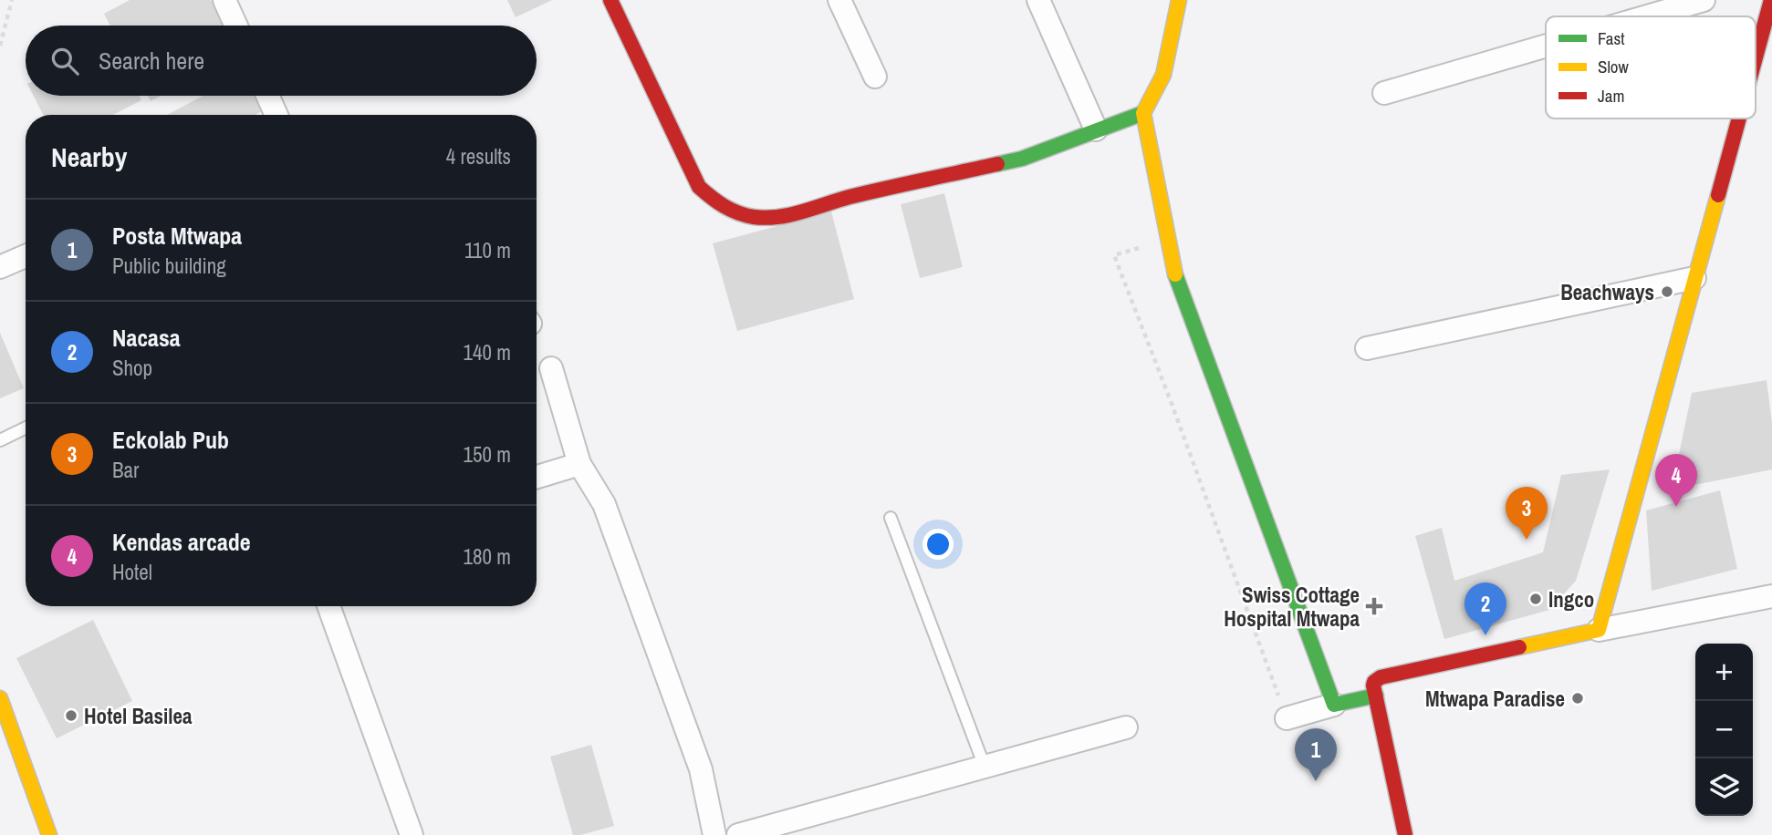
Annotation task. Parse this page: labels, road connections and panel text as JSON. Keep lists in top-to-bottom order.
{
  "places": {
    "other": [
      "Beachways",
      "Ingco",
      "Mtwapa Paradise",
      "Hotel Basilea"
    ],
    "health": ["Swiss Cottage Hospital Mtwapa"]
  },
  "legend": ["Fast", "Slow", "Jam"],
  "page": {
    "search": "Search here",
    "heading": ["Nearby", "4 results"],
    "list": [
      {
        "mark": "1",
        "name": "Posta Mtwapa",
        "note": "Public building",
        "value": "110 m"
      },
      {
        "mark": "2",
        "name": "Nacasa",
        "note": "Shop",
        "value": "140 m"
      },
      {
        "mark": "3",
        "name": "Eckolab Pub",
        "note": "Bar",
        "value": "150 m"
      },
      {
        "mark": "4",
        "name": "Kendas arcade",
        "note": "Hotel",
        "value": "180 m"
      }
    ],
    "pins": [
      "4",
      "3",
      "2",
      "1"
    ],
    "map_buttons": ["+", "−"]
  }
}
